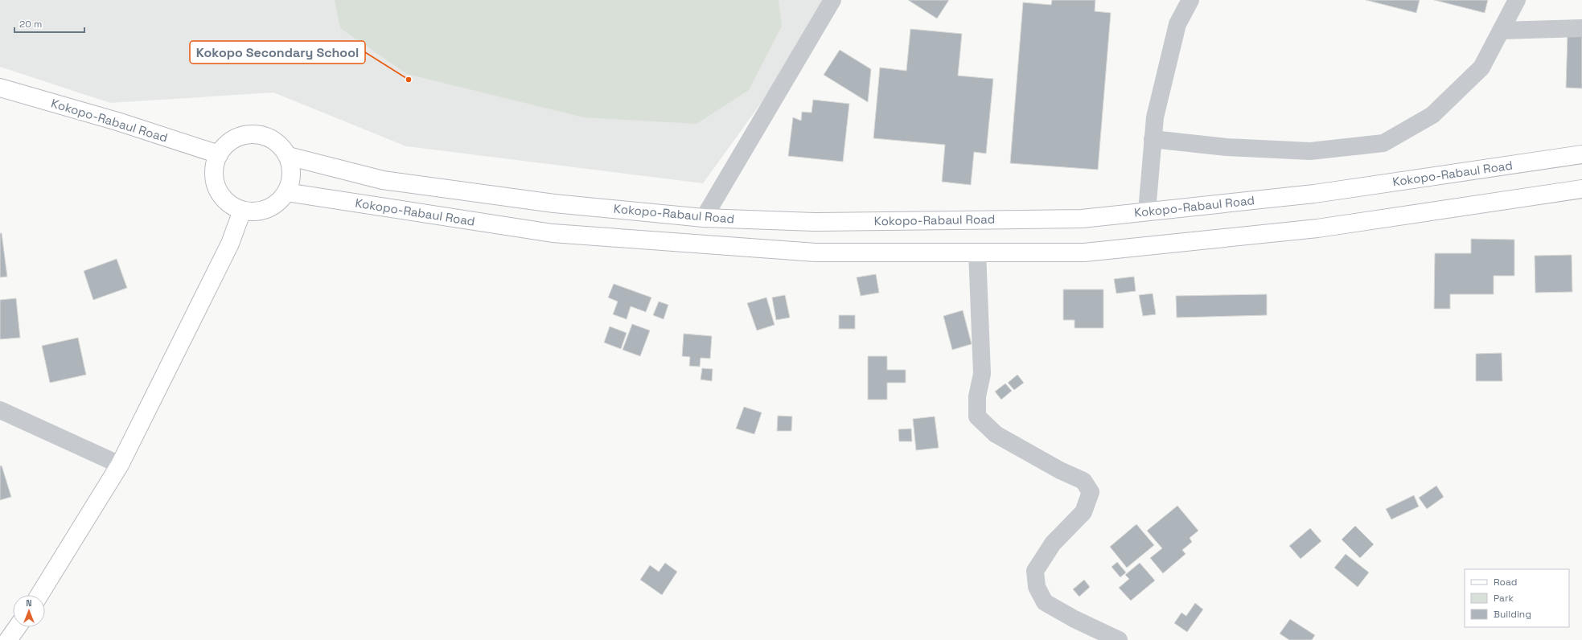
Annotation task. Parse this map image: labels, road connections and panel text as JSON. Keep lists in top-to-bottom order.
{
  "streets": {
    "main road": ["Kokopo-Rabaul Road"]
  },
  "places": ["Kokopo Secondary School"],
  "legend": ["Road", "Park", "Building"],
  "scale_bar": "20 m",
  "north": "top"
}
